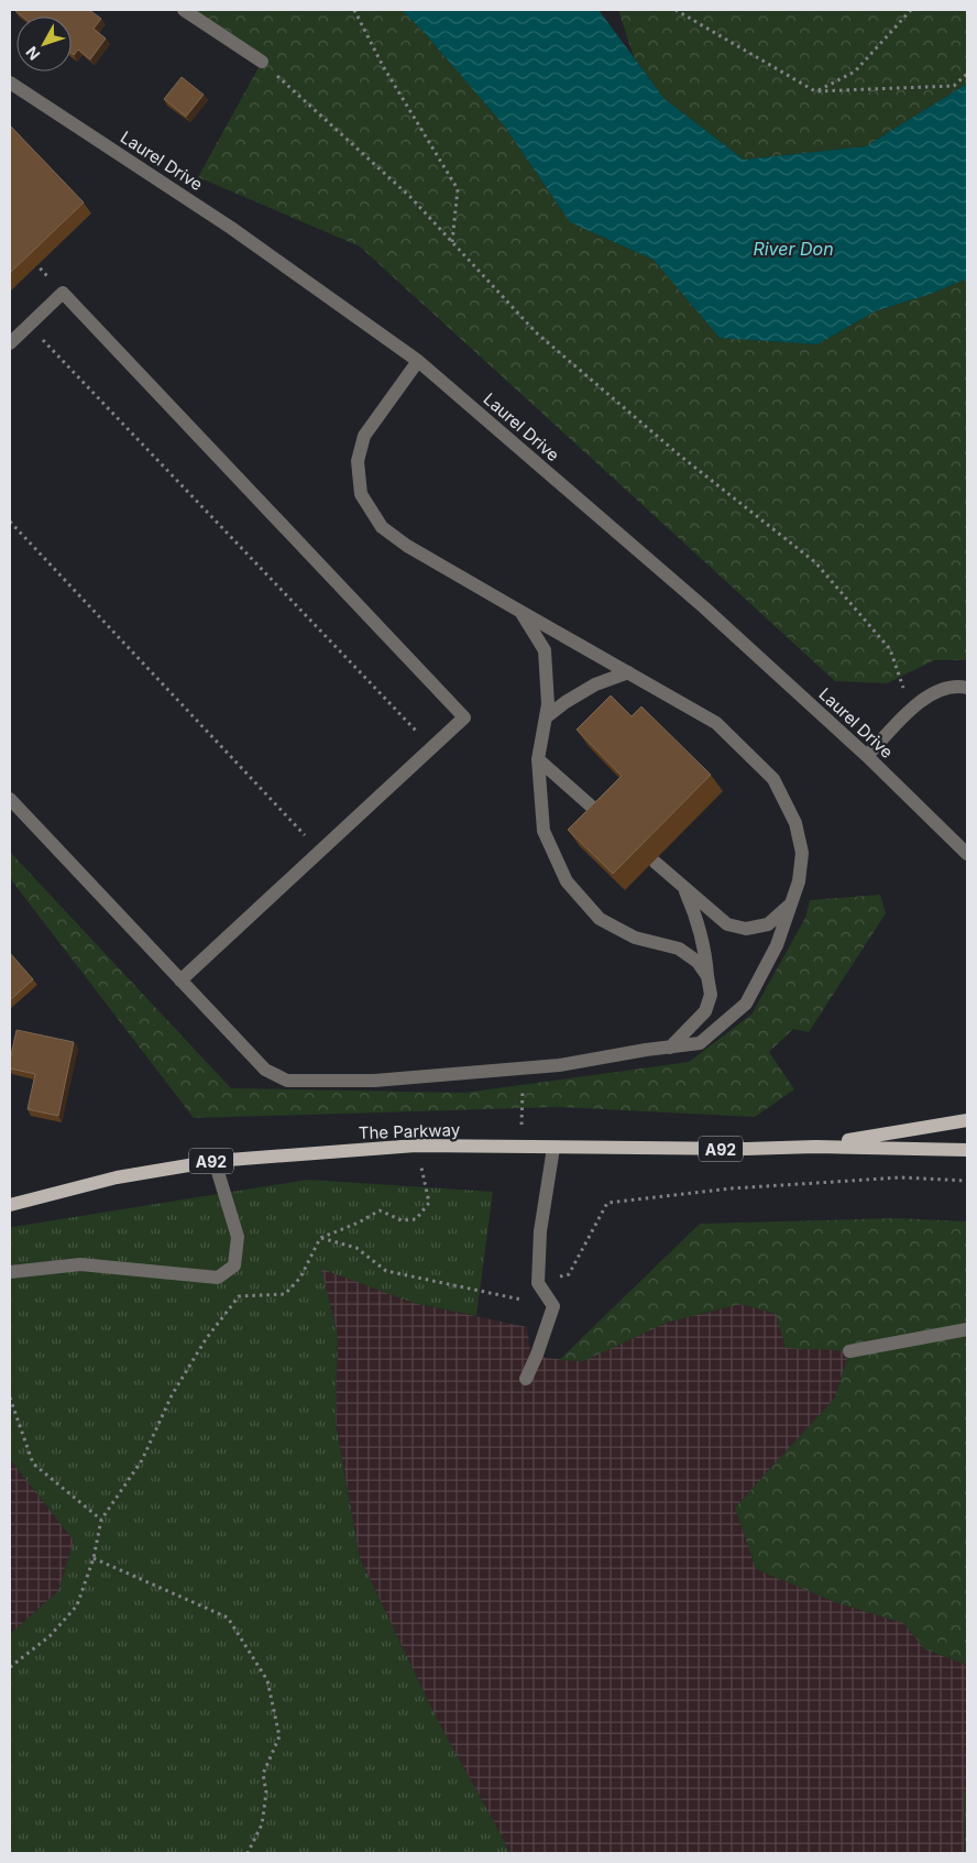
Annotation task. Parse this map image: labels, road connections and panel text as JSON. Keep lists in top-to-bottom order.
{
  "streets": {
    "main road": ["The Parkway", "A92"],
    "street": ["Laurel Drive"]
  },
  "crossings": [
    ["The Parkway", "A92"]
  ],
  "water": ["River Don"],
  "north": "bottom left"
}
